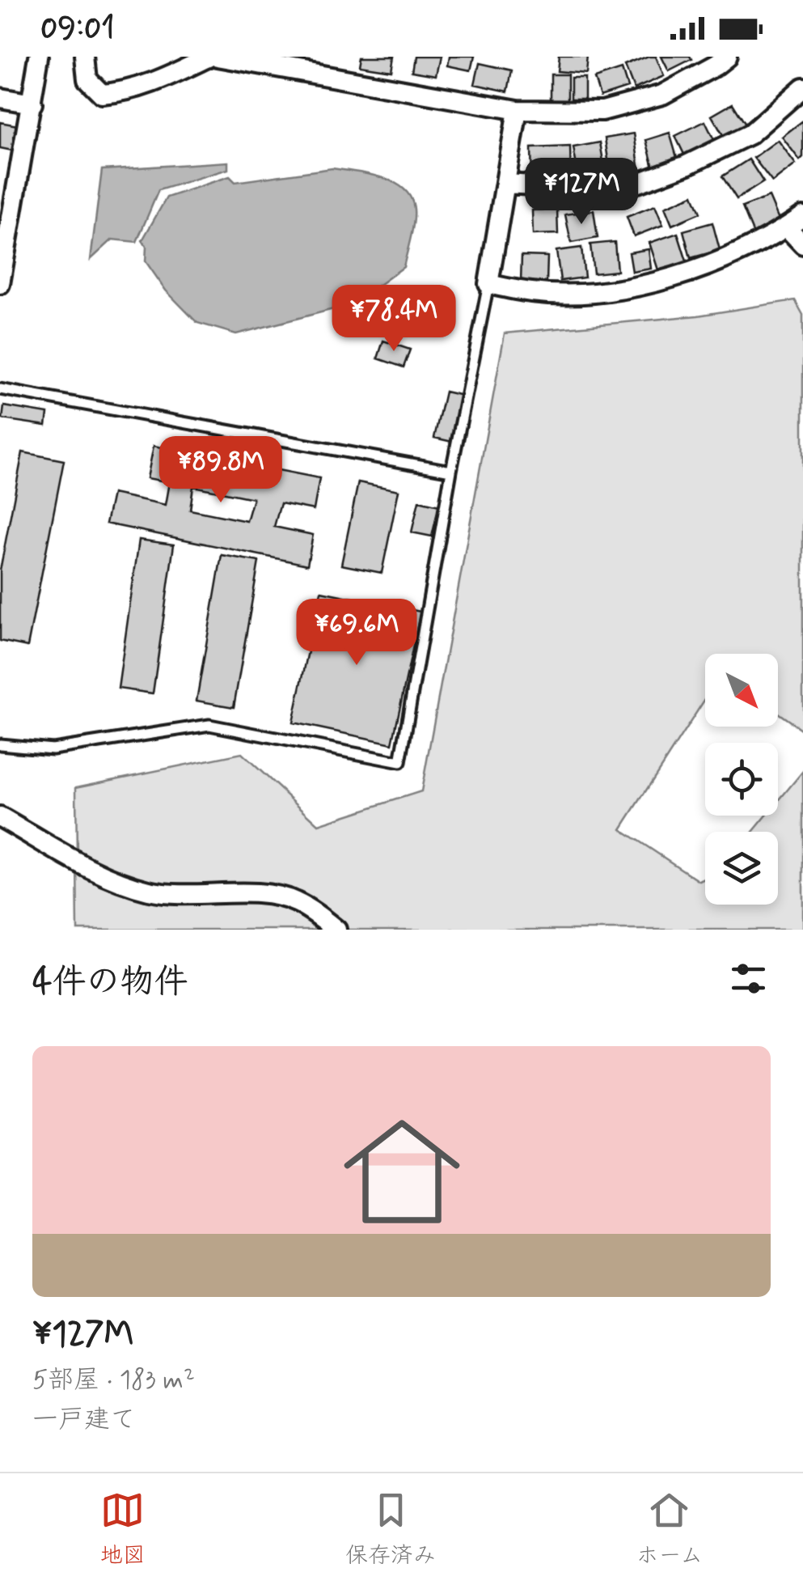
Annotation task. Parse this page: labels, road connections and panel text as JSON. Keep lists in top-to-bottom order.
{
  "north": "bottom right",
  "page": {
    "status": "09:01",
    "price": [
      "¥127M",
      "¥78.4M",
      "¥89.8M",
      "¥69.6M"
    ],
    "heading": "4件の物件",
    "list": [
      {
        "name": "¥127M",
        "note": "5部屋 · 183 m² · 一戸建て"
      }
    ],
    "tabs": ["地図", "保存済み", "ホーム"]
  }
}
